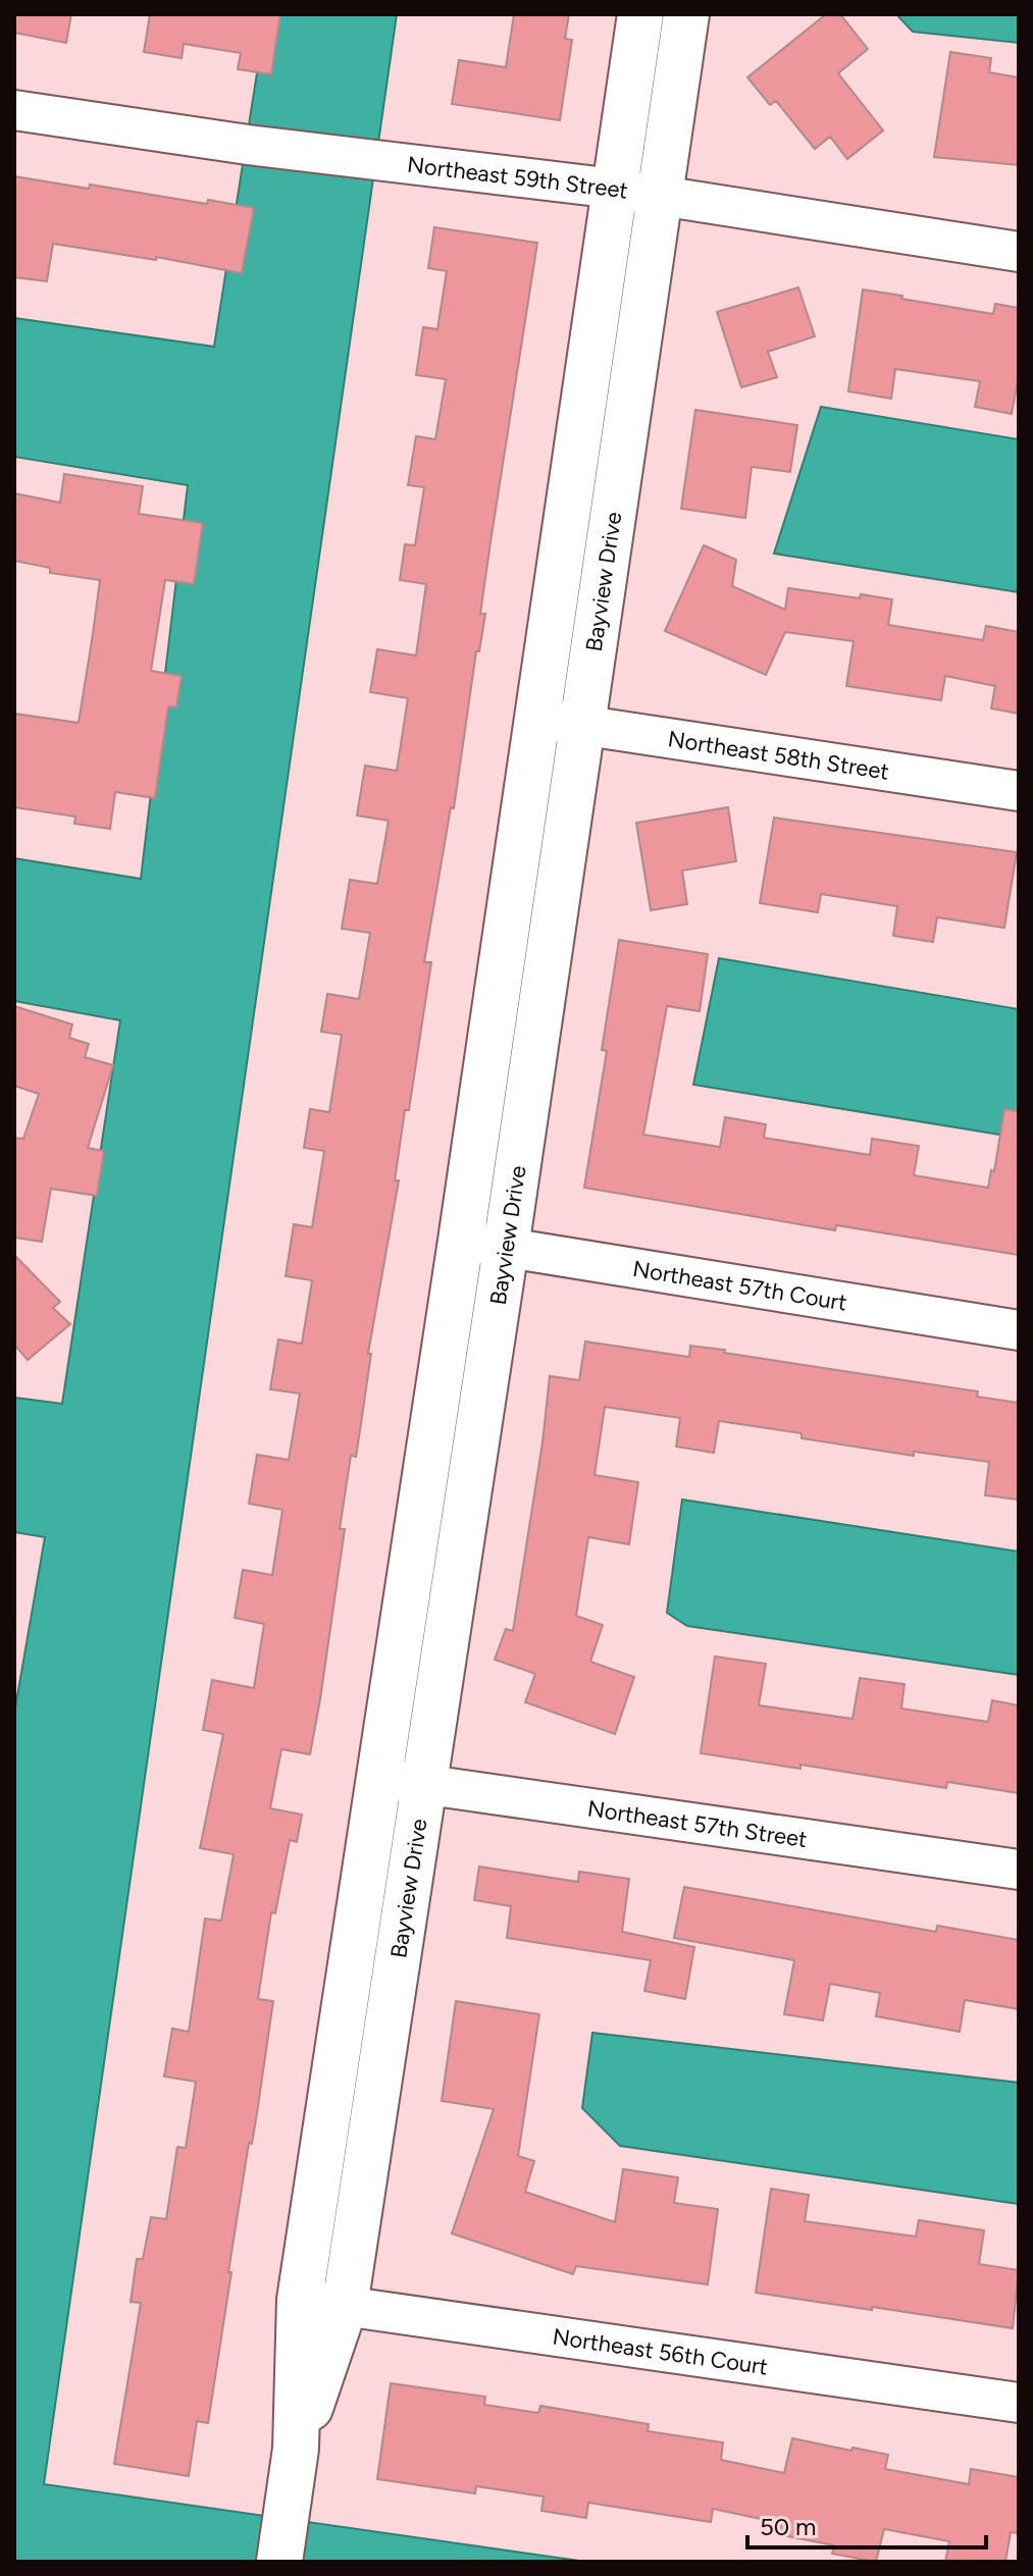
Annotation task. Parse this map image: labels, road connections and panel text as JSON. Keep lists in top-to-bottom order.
{
  "streets": {
    "street": [
      "Northeast 59th Street",
      "Bayview Drive",
      "Northeast 58th Street",
      "Northeast 57th Court",
      "Northeast 57th Street",
      "Northeast 56th Court"
    ]
  },
  "crossings": [
    ["Northeast 59th Street", "Bayview Drive"],
    ["Bayview Drive", "Northeast 58th Street"],
    ["Bayview Drive", "Northeast 57th Court"],
    ["Bayview Drive", "Northeast 57th Street"],
    ["Bayview Drive", "Northeast 56th Court"]
  ],
  "scale_bar": "50 m"
}
